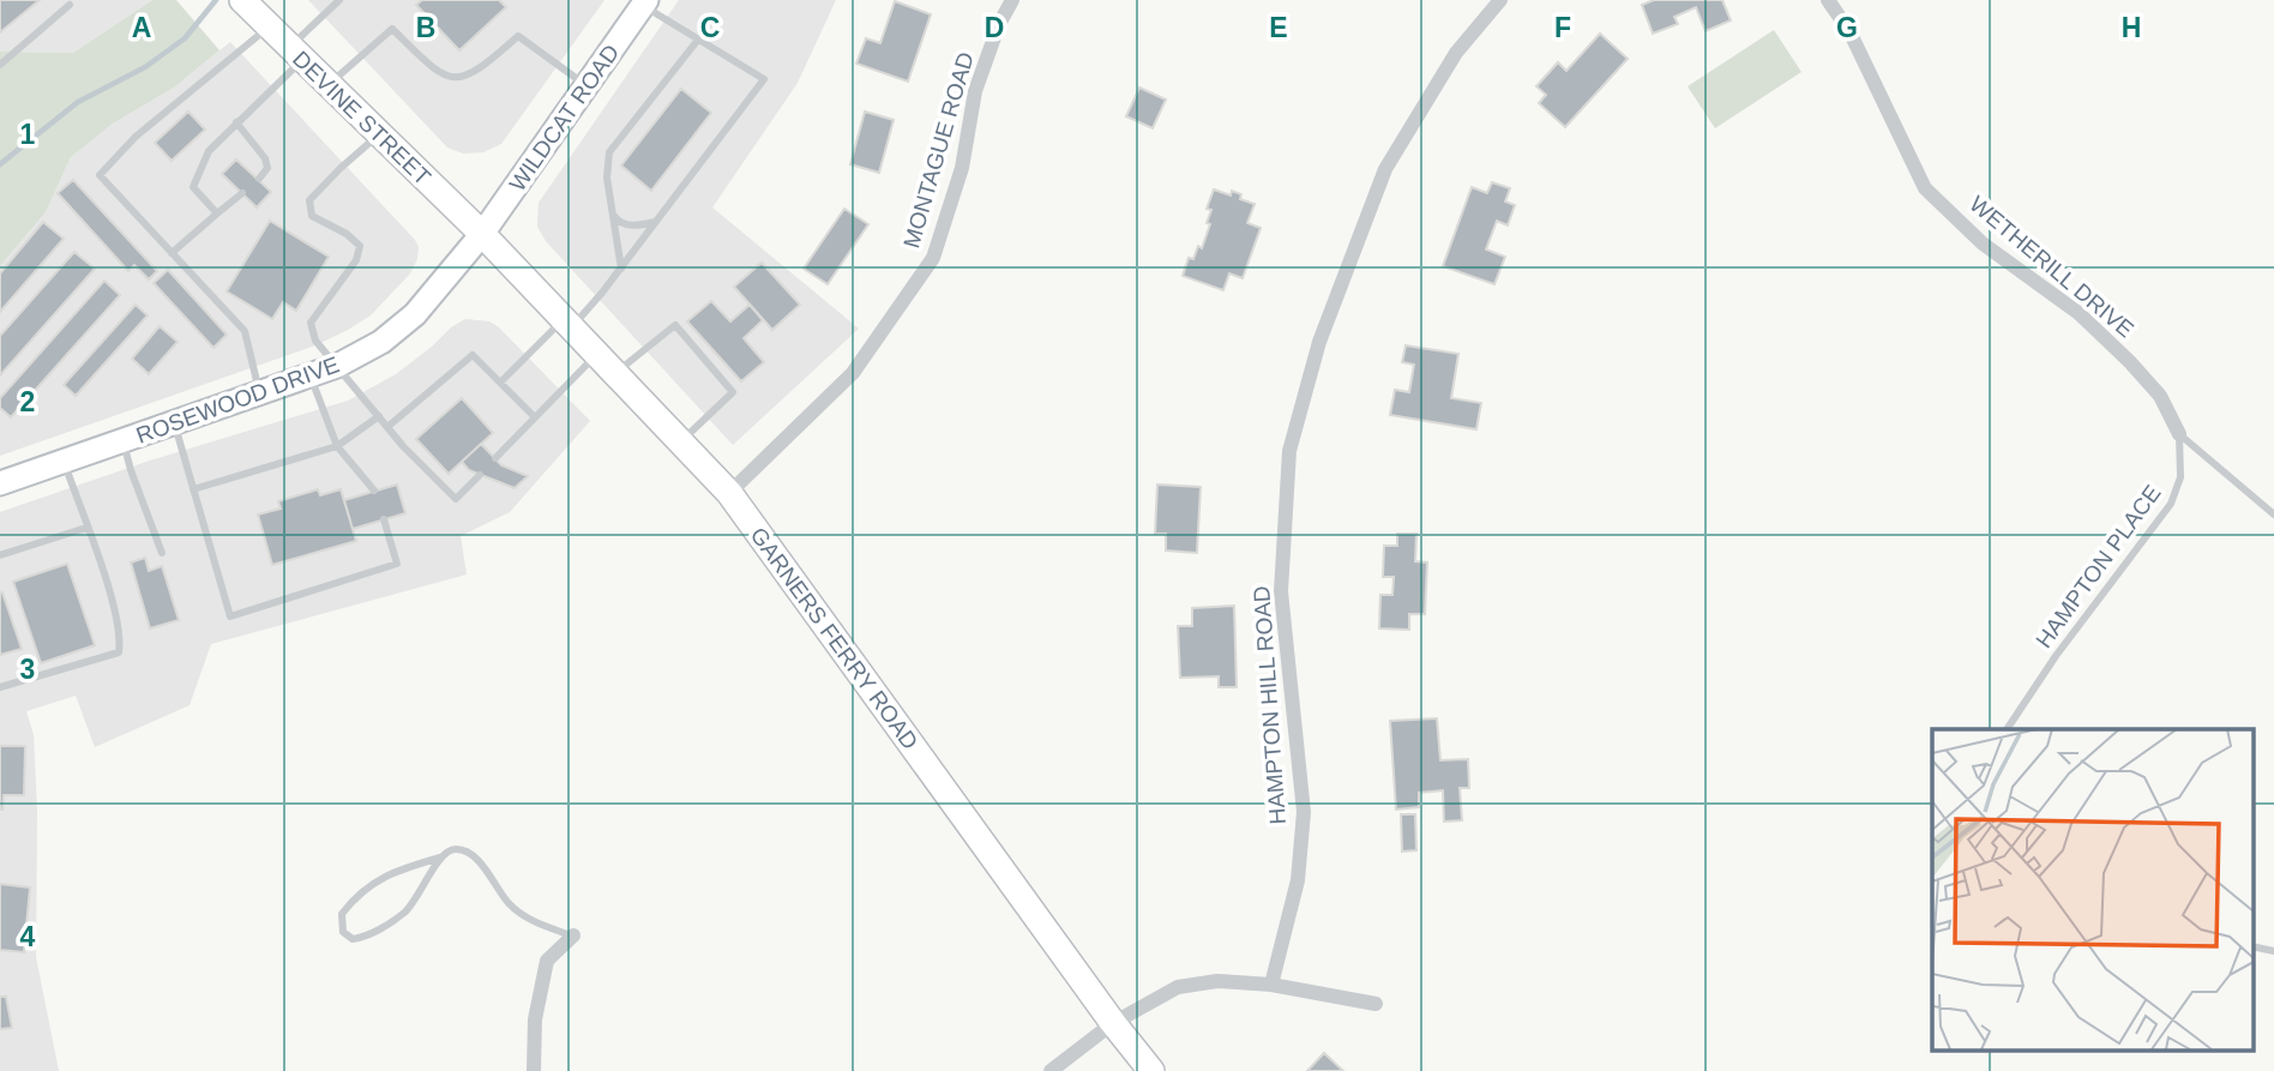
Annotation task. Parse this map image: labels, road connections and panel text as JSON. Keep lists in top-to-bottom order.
{
  "streets": {
    "main road": [
      "DEVINE STREET",
      "WILDCAT ROAD",
      "ROSEWOOD DRIVE",
      "GARNERS FERRY ROAD"
    ],
    "street": ["MONTAGUE ROAD", "WETHERILL DRIVE", "HAMPTON HILL ROAD"],
    "lane": ["HAMPTON PLACE"]
  },
  "crossings": [
    ["DEVINE STREET", "WILDCAT ROAD"],
    ["DEVINE STREET", "ROSEWOOD DRIVE"],
    ["DEVINE STREET", "GARNERS FERRY ROAD"],
    ["WILDCAT ROAD", "ROSEWOOD DRIVE"],
    ["WILDCAT ROAD", "GARNERS FERRY ROAD"],
    ["MONTAGUE ROAD", "GARNERS FERRY ROAD"],
    ["WETHERILL DRIVE", "HAMPTON PLACE"],
    ["ROSEWOOD DRIVE", "GARNERS FERRY ROAD"]
  ],
  "grid": {
    "columns": [
      "A",
      "B",
      "C",
      "D",
      "E",
      "F",
      "G",
      "H"
    ],
    "rows": [
      "1",
      "2",
      "3",
      "4"
    ]
  }
}
